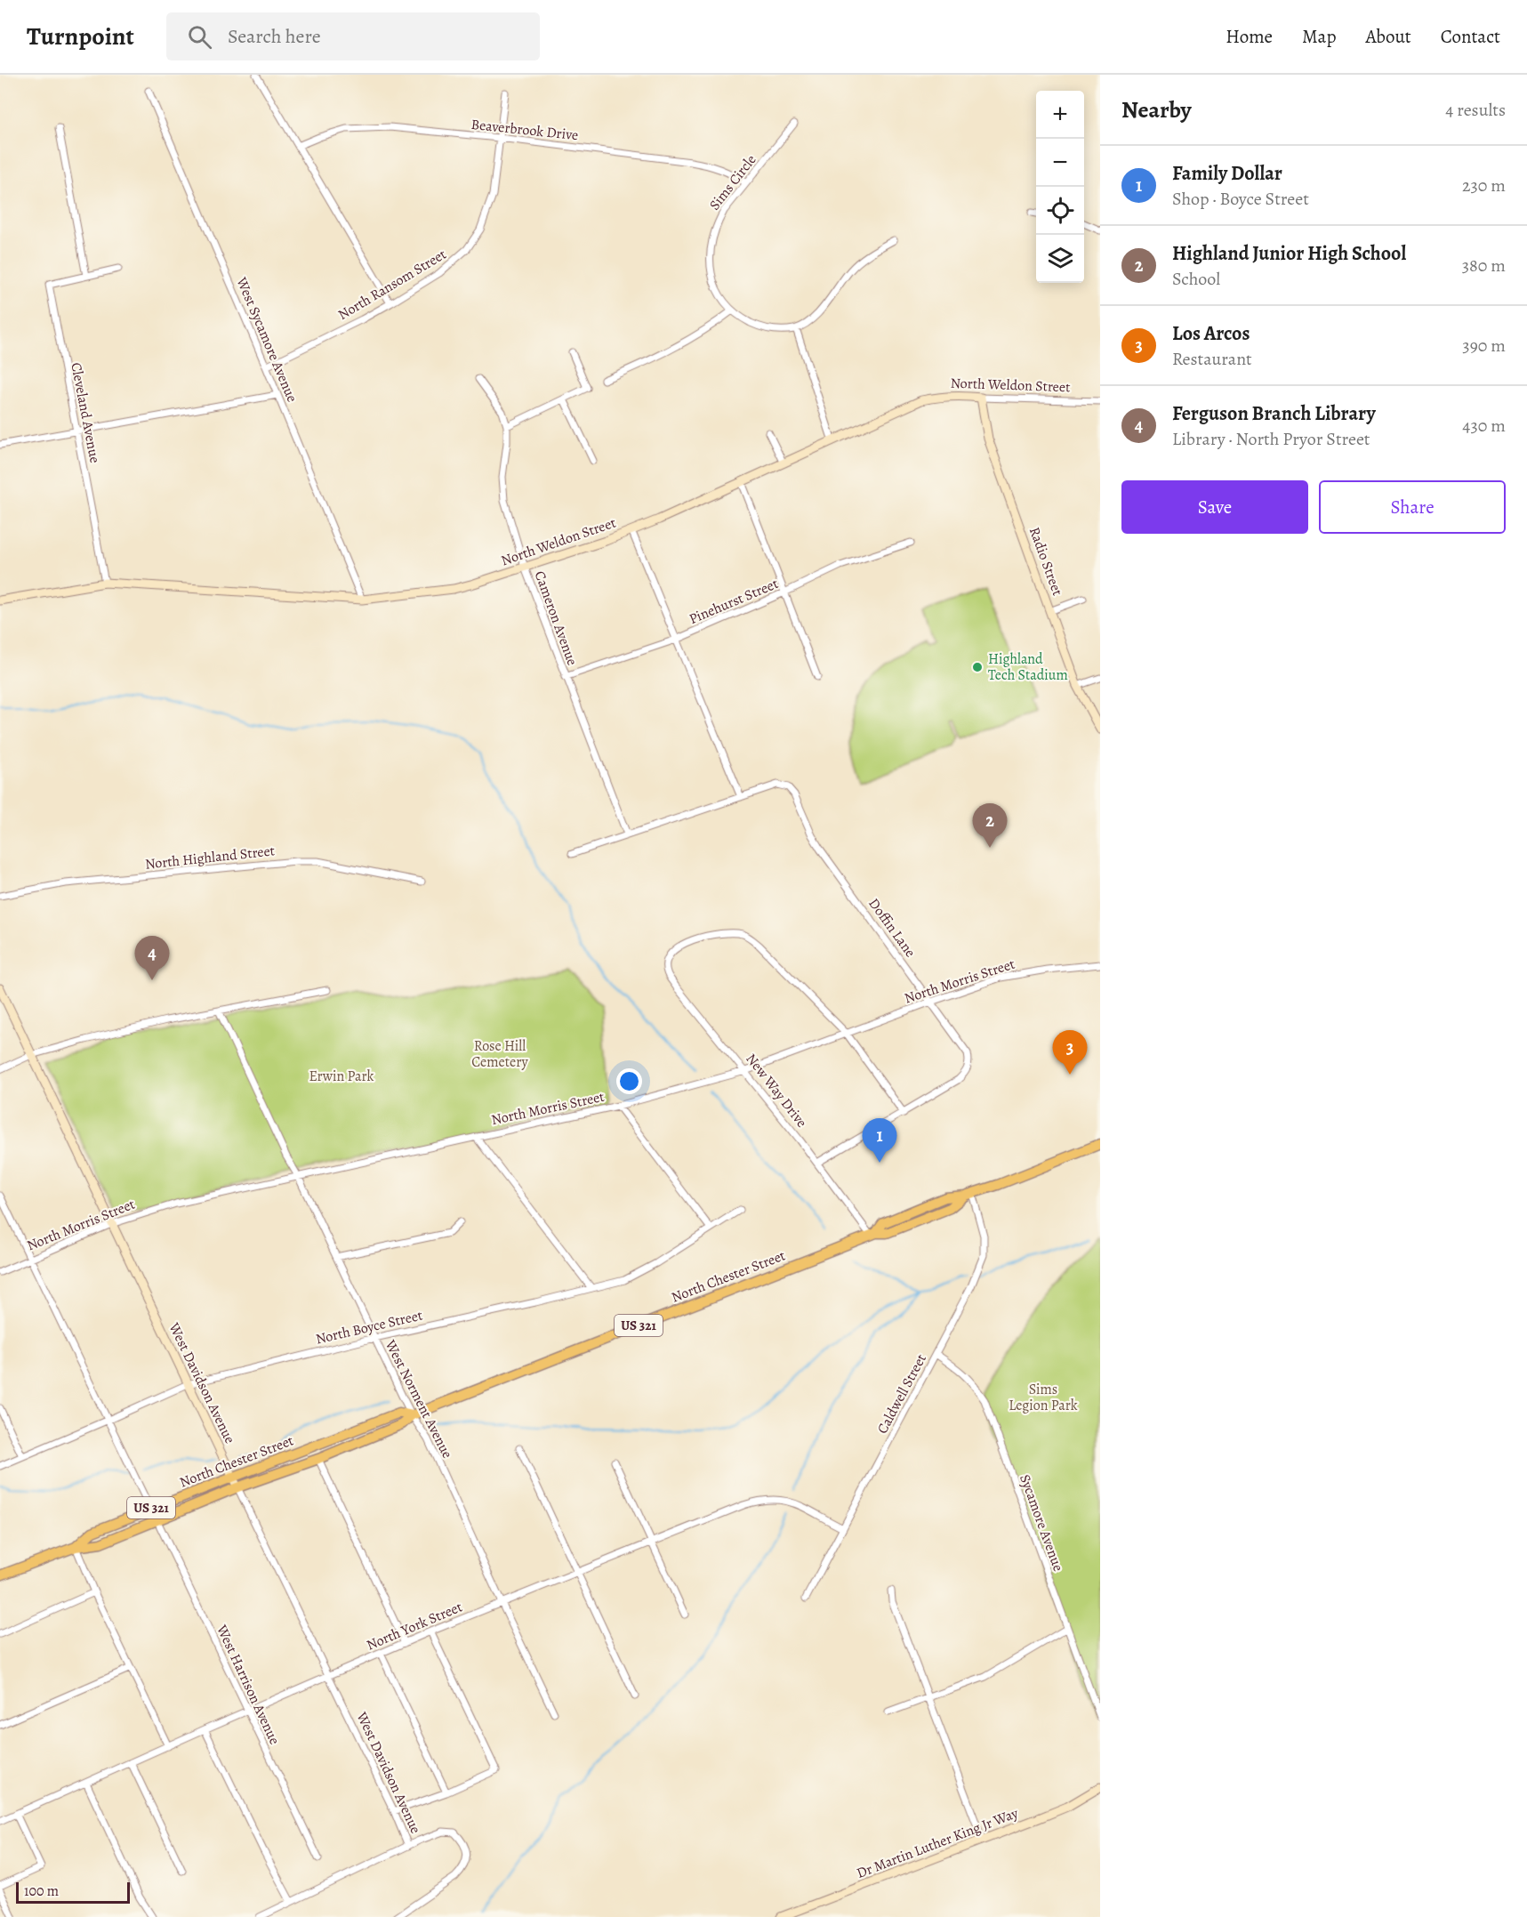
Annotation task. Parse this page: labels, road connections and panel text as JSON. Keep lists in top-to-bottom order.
{
  "streets": {
    "main road": ["North Chester Street", "US 321"],
    "street": [
      "Beaverbrook Drive",
      "Sims Circle",
      "North Ransom Street",
      "West Sycamore Avenue",
      "North Weldon Street",
      "Cleveland Avenue",
      "Radio Street",
      "Pinehurst Street",
      "Cameron Avenue",
      "North Highland Street",
      "Doffin Lane",
      "North Morris Street",
      "New Way Drive",
      "North Boyce Street",
      "West Davidson Avenue",
      "Caldwell Street",
      "West Norment Avenue",
      "Sycamore Avenue",
      "North York Street",
      "West Harrison Avenue",
      "Dr Martin Luther King Jr Way"
    ]
  },
  "crossings": [
    ["Beaverbrook Drive", "Sims Circle"],
    ["Beaverbrook Drive", "North Ransom Street"],
    ["North Ransom Street", "West Sycamore Avenue"],
    ["West Sycamore Avenue", "North Weldon Street"],
    ["North Weldon Street", "Cleveland Avenue"],
    ["North Weldon Street", "Radio Street"],
    ["North Weldon Street", "Cameron Avenue"],
    ["Pinehurst Street", "Cameron Avenue"],
    ["Doffin Lane", "North Morris Street"],
    ["North Morris Street", "New Way Drive"],
    ["North Morris Street", "West Davidson Avenue"],
    ["North Morris Street", "West Norment Avenue"],
    ["New Way Drive", "North Chester Street"],
    ["North Chester Street", "West Davidson Avenue"],
    ["North Chester Street", "Caldwell Street"],
    ["North Chester Street", "West Norment Avenue"],
    ["North Chester Street", "West Harrison Avenue"],
    ["North Boyce Street", "West Davidson Avenue"],
    ["North Boyce Street", "West Norment Avenue"],
    ["West Davidson Avenue", "North York Street"],
    ["Caldwell Street", "Sycamore Avenue"],
    ["Caldwell Street", "North York Street"],
    ["West Norment Avenue", "North York Street"],
    ["North York Street", "West Harrison Avenue"]
  ],
  "parks": ["Rose Hill Cemetery", "Erwin Park", "Sims Legion Park"],
  "places": ["Highland Tech Stadium"],
  "scale_bar": "100 m",
  "page": {
    "header": "Turnpoint",
    "search": "Search here",
    "nav": [
      "Home",
      "Map",
      "About",
      "Contact"
    ],
    "heading": ["Nearby", "4 results"],
    "map_buttons": ["+", "−"],
    "list": [
      {
        "mark": "1",
        "name": "Family Dollar",
        "note": "Shop · Boyce Street",
        "value": "230 m"
      },
      {
        "mark": "2",
        "name": "Highland Junior High School",
        "note": "School",
        "value": "380 m"
      },
      {
        "mark": "3",
        "name": "Los Arcos",
        "note": "Restaurant",
        "value": "390 m"
      },
      {
        "mark": "4",
        "name": "Ferguson Branch Library",
        "note": "Library · North Pryor Street",
        "value": "430 m"
      }
    ],
    "buttons": ["Save", "Share"],
    "pins": [
      "2",
      "4",
      "3",
      "1"
    ],
    "scale": "100 m"
  }
}
